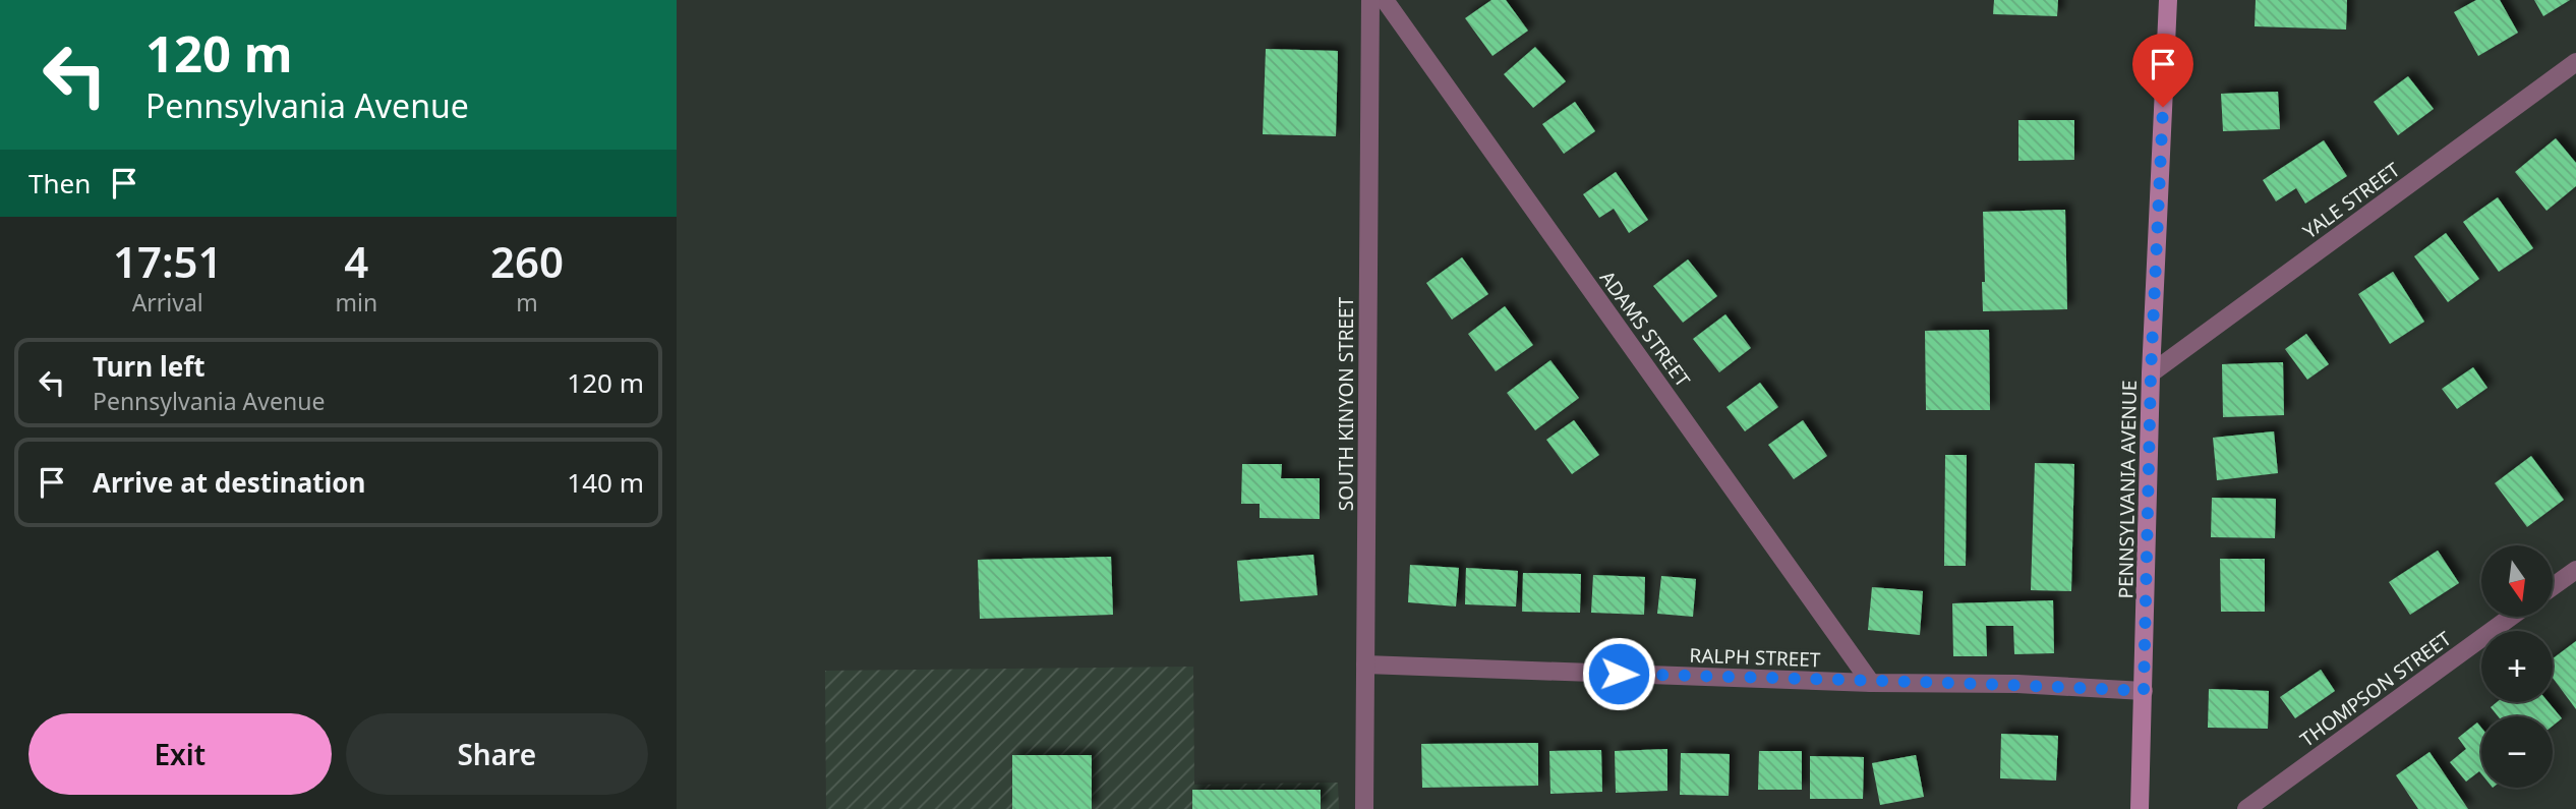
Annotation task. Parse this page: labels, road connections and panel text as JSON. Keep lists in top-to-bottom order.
{
  "streets": {
    "main road": ["PENNSYLVANIA AVENUE"],
    "street": [
      "YALE STREET",
      "ADAMS STREET",
      "SOUTH KINYON STREET",
      "RALPH STREET",
      "THOMPSON STREET"
    ]
  },
  "crossings": [
    ["YALE STREET", "PENNSYLVANIA AVENUE"],
    ["ADAMS STREET", "RALPH STREET"],
    ["SOUTH KINYON STREET", "RALPH STREET"],
    ["PENNSYLVANIA AVENUE", "RALPH STREET"]
  ],
  "north": "bottom",
  "page": {
    "turn": ["120 m", "Pennsylvania Avenue"],
    "then": "Then",
    "eta": [
      "17:51",
      "Arrival",
      "4",
      "min",
      "260",
      "m"
    ],
    "list": [
      {
        "name": "Turn left",
        "note": "Pennsylvania Avenue",
        "value": "120 m"
      },
      {
        "name": "Arrive at destination",
        "value": "140 m"
      }
    ],
    "map_buttons": ["+", "−"],
    "buttons": ["Exit", "Share"]
  }
}
